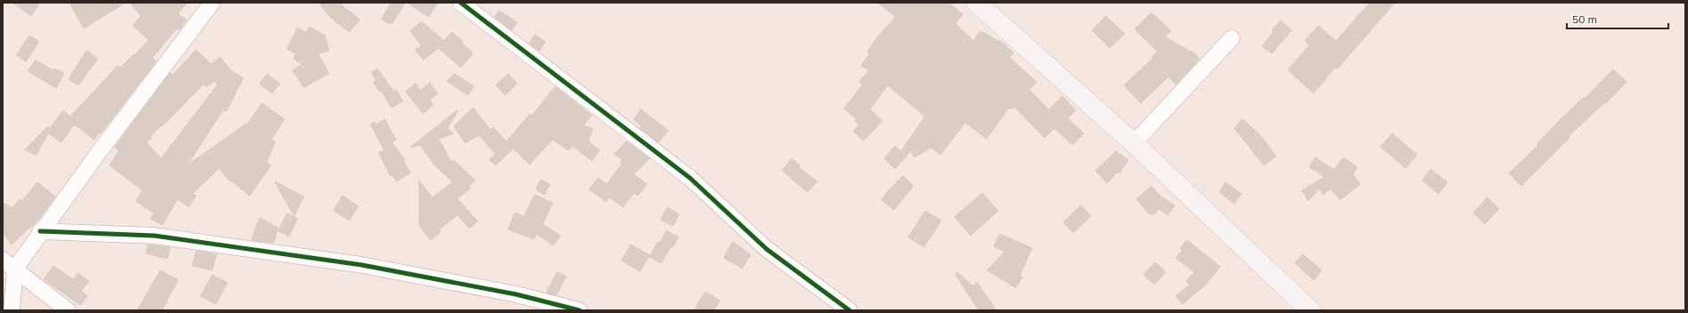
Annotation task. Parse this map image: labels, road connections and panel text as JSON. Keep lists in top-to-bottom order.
{
  "scale_bar": "50 m"
}
